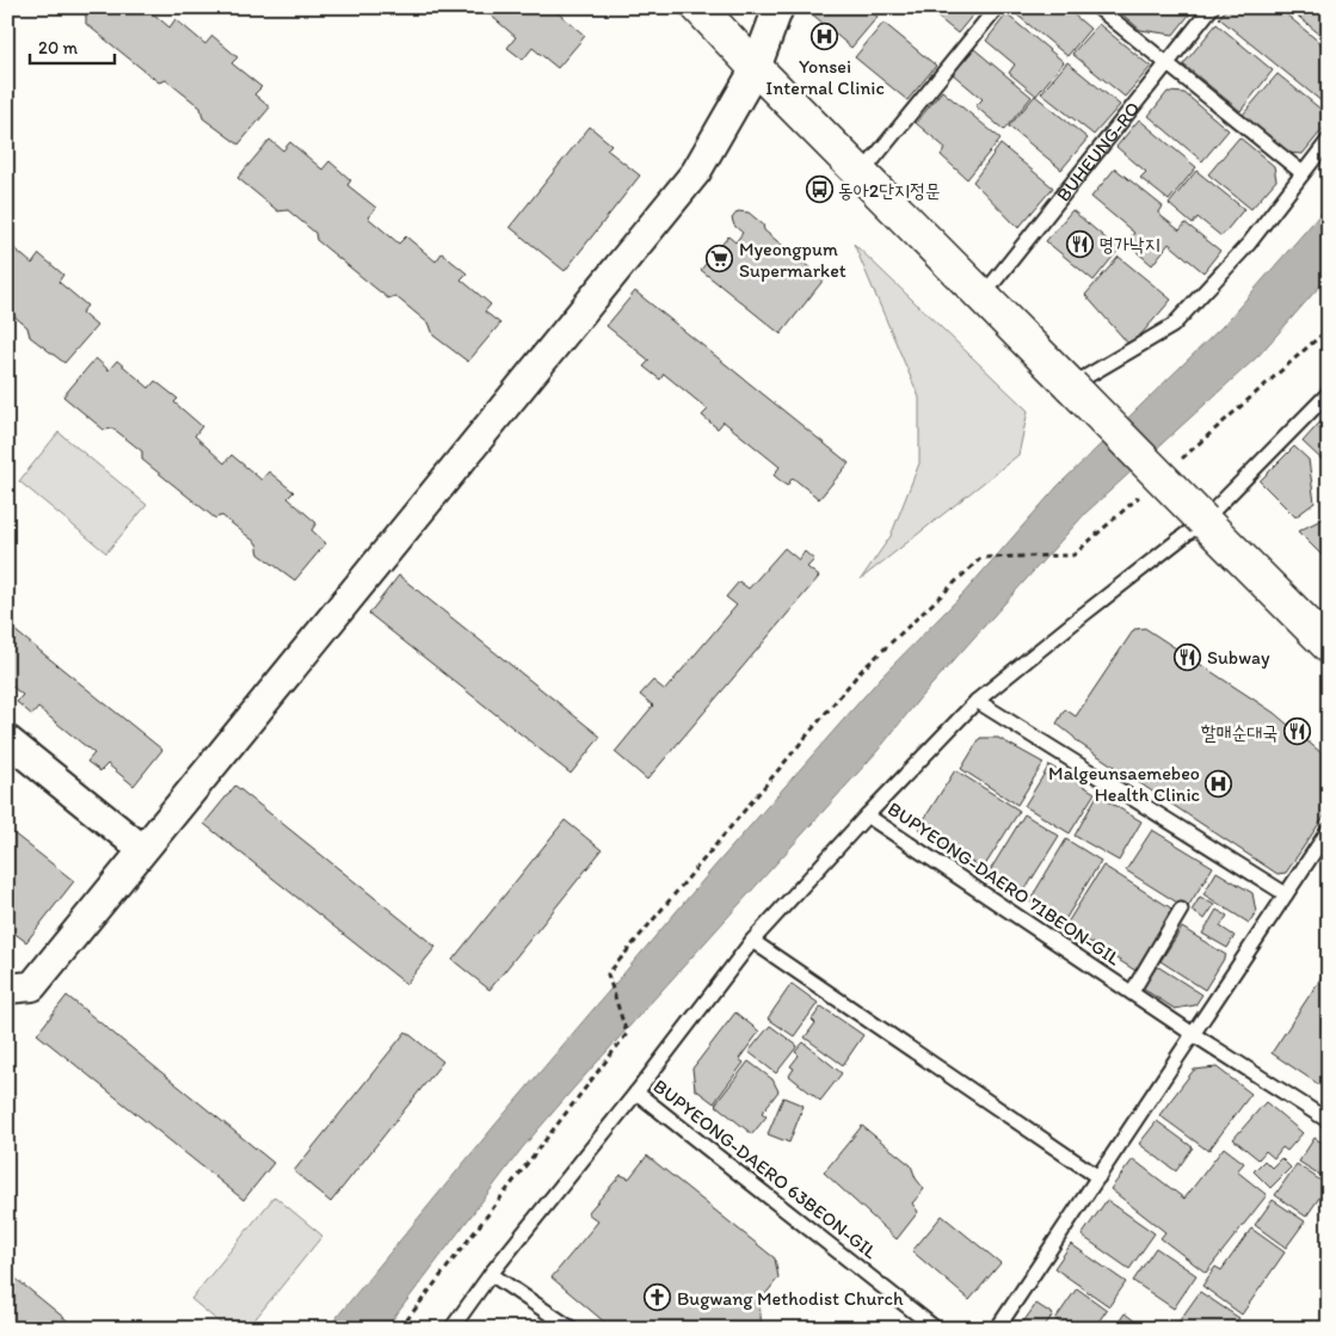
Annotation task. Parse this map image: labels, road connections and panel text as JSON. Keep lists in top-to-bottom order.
{
  "streets": {
    "lane": ["BUHEUNG-RO", "BUPYEONG-DAERO 71BEON-GIL", "BUPYEONG-DAERO 63BEON-GIL"]
  },
  "crossings": [
    ["BUPYEONG-DAERO 71BEON-GIL", "BUPYEONG-DAERO 63BEON-GIL"]
  ],
  "places": {
    "hospital": ["Yonsei Internal Clinic", "Malgeunsaemebeo Health Clinic"],
    "bus stop": ["동아2단지정문"],
    "restaurant": ["명가낙지", "Subway", "할매순대국"],
    "supermarket": ["Myeongpum Supermarket"],
    "church": ["Bugwang Methodist Church"]
  },
  "scale_bar": "20 m"
}
